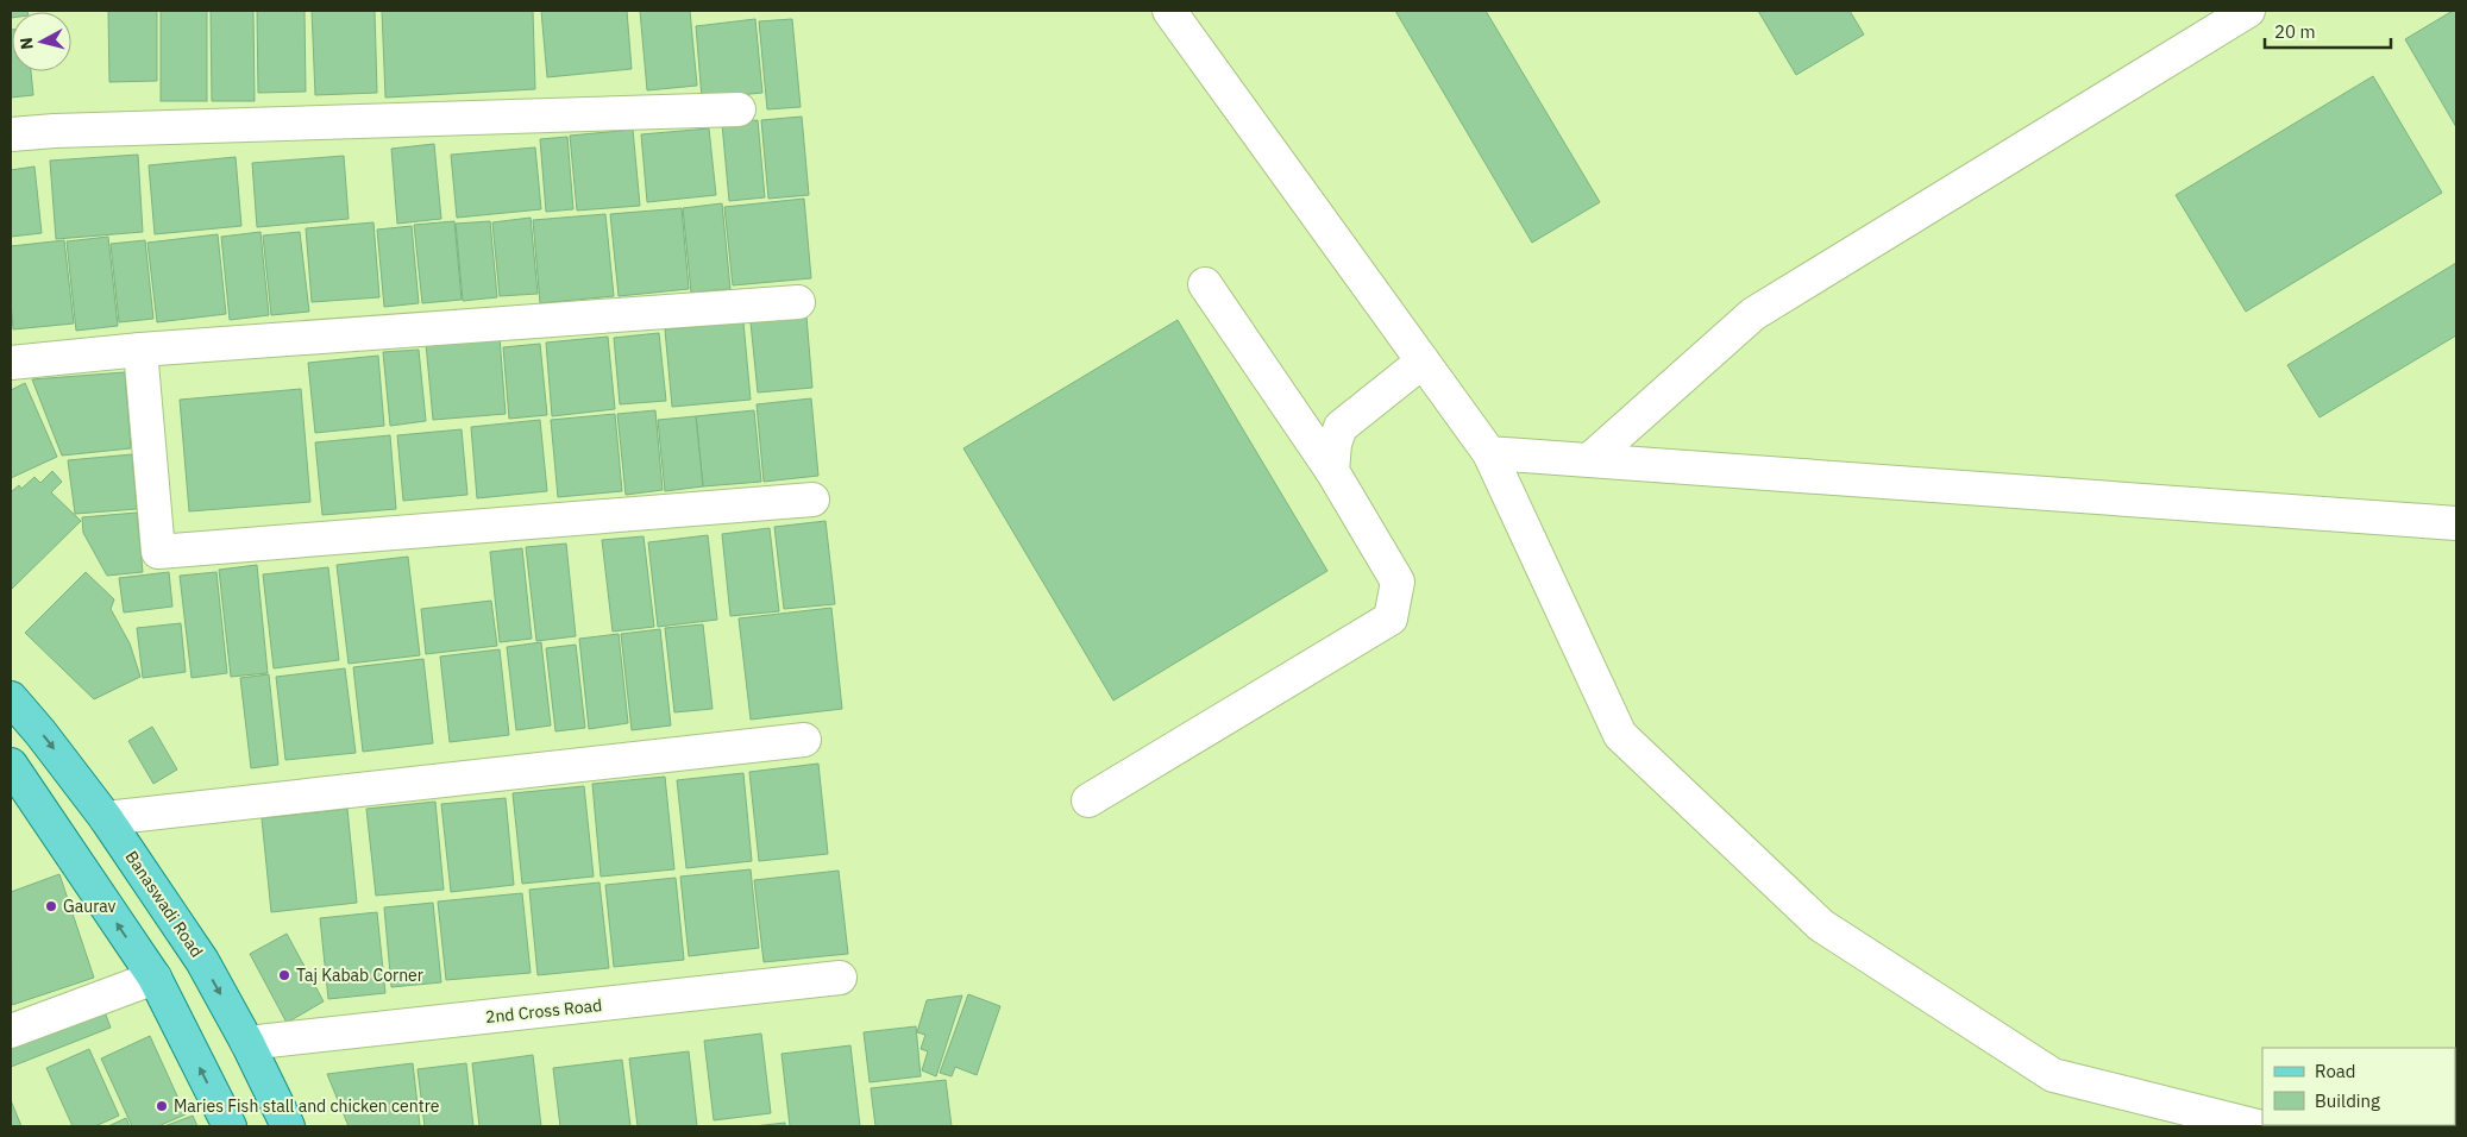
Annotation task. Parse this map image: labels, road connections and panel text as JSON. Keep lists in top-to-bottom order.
{
  "streets": {
    "main road": ["Banaswadi Road"],
    "street": ["2nd Cross Road"]
  },
  "crossings": [
    ["Banaswadi Road", "2nd Cross Road"]
  ],
  "places": ["Gaurav", "Taj Kabab Corner", "Maries Fish stall and chicken centre"],
  "legend": ["Road", "Building"],
  "scale_bar": "20 m",
  "north": "left"
}
